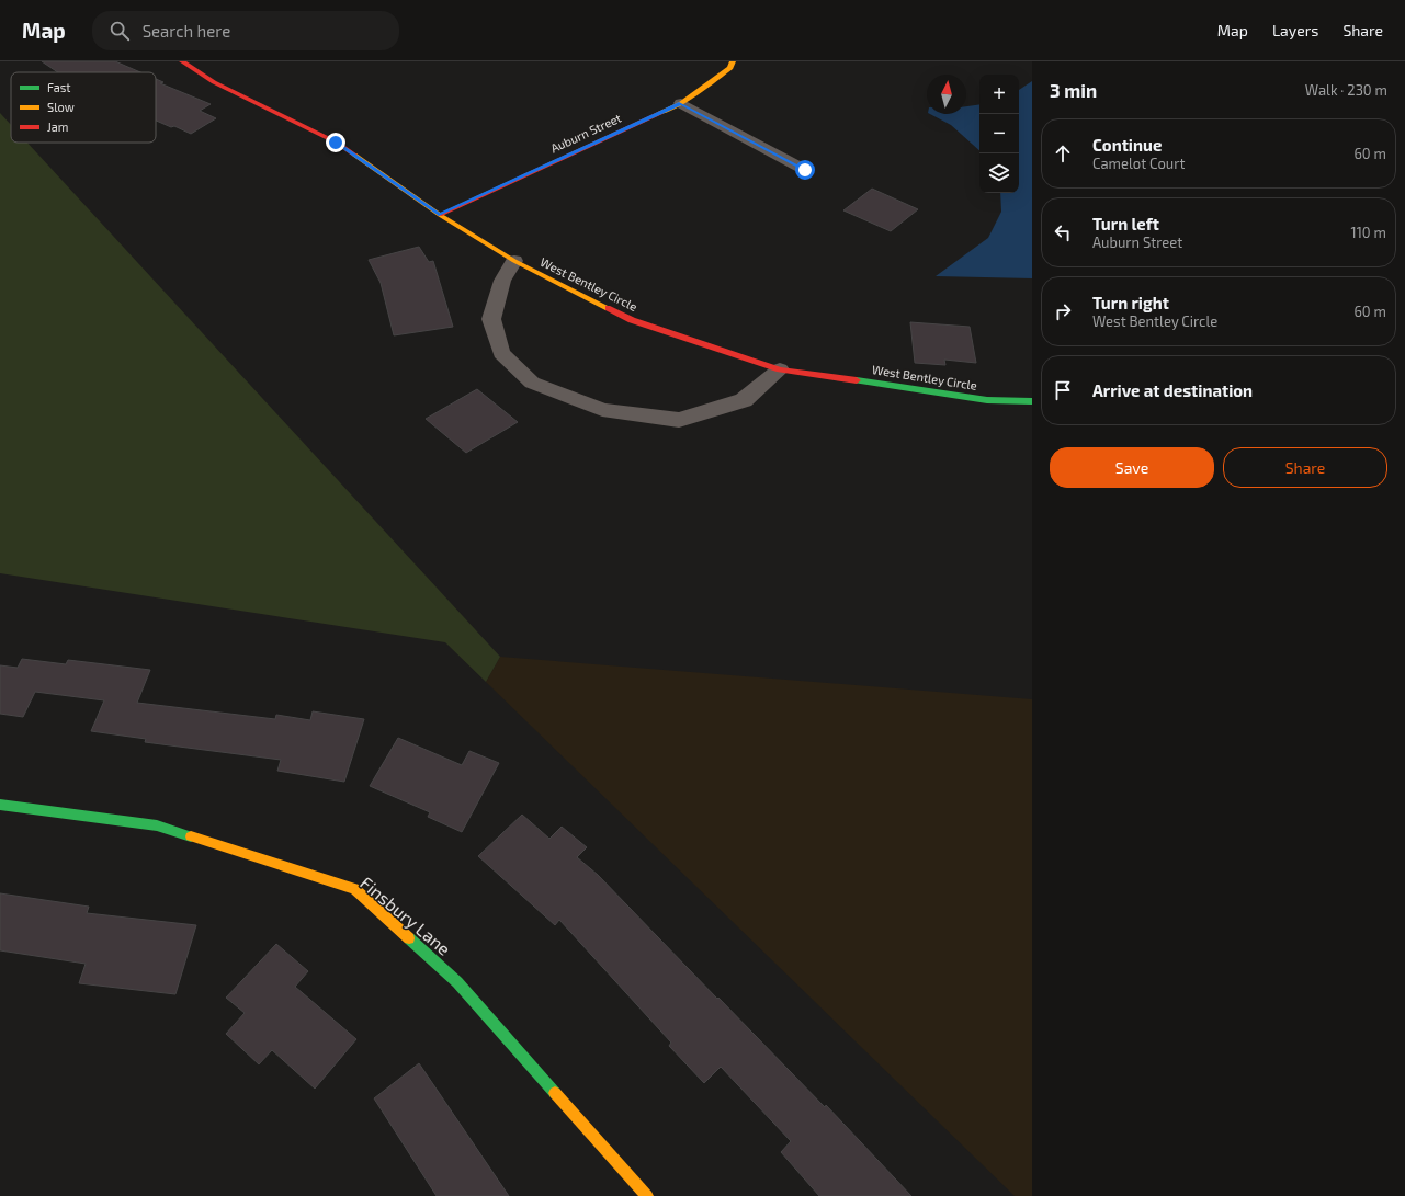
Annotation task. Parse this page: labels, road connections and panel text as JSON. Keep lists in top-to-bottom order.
{
  "streets": {
    "street": ["Auburn Street", "West Bentley Circle", "Finsbury Lane"]
  },
  "crossings": [
    ["Auburn Street", "West Bentley Circle"]
  ],
  "legend": ["Fast", "Slow", "Jam"],
  "north": "top",
  "page": {
    "header": "Map",
    "search": "Search here",
    "nav": ["Map", "Layers", "Share"],
    "heading": ["3 min", "Walk · 230 m"],
    "map_buttons": ["+", "−"],
    "list": [
      ["Continue", "Camelot Court", "60 m"],
      ["Turn left", "Auburn Street", "110 m"],
      ["Turn right", "West Bentley Circle", "60 m"],
      "Arrive at destination"
    ],
    "buttons": ["Save", "Share"]
  }
}
